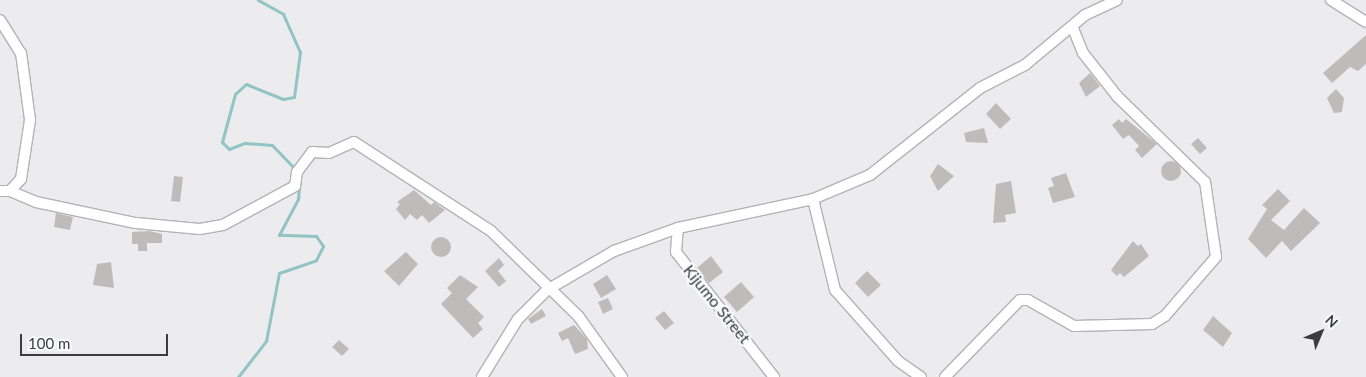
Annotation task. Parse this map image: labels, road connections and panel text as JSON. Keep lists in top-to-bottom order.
{
  "streets": {
    "street": ["Kijumo Street"]
  },
  "scale_bar": "100 m",
  "north": "top right"
}
